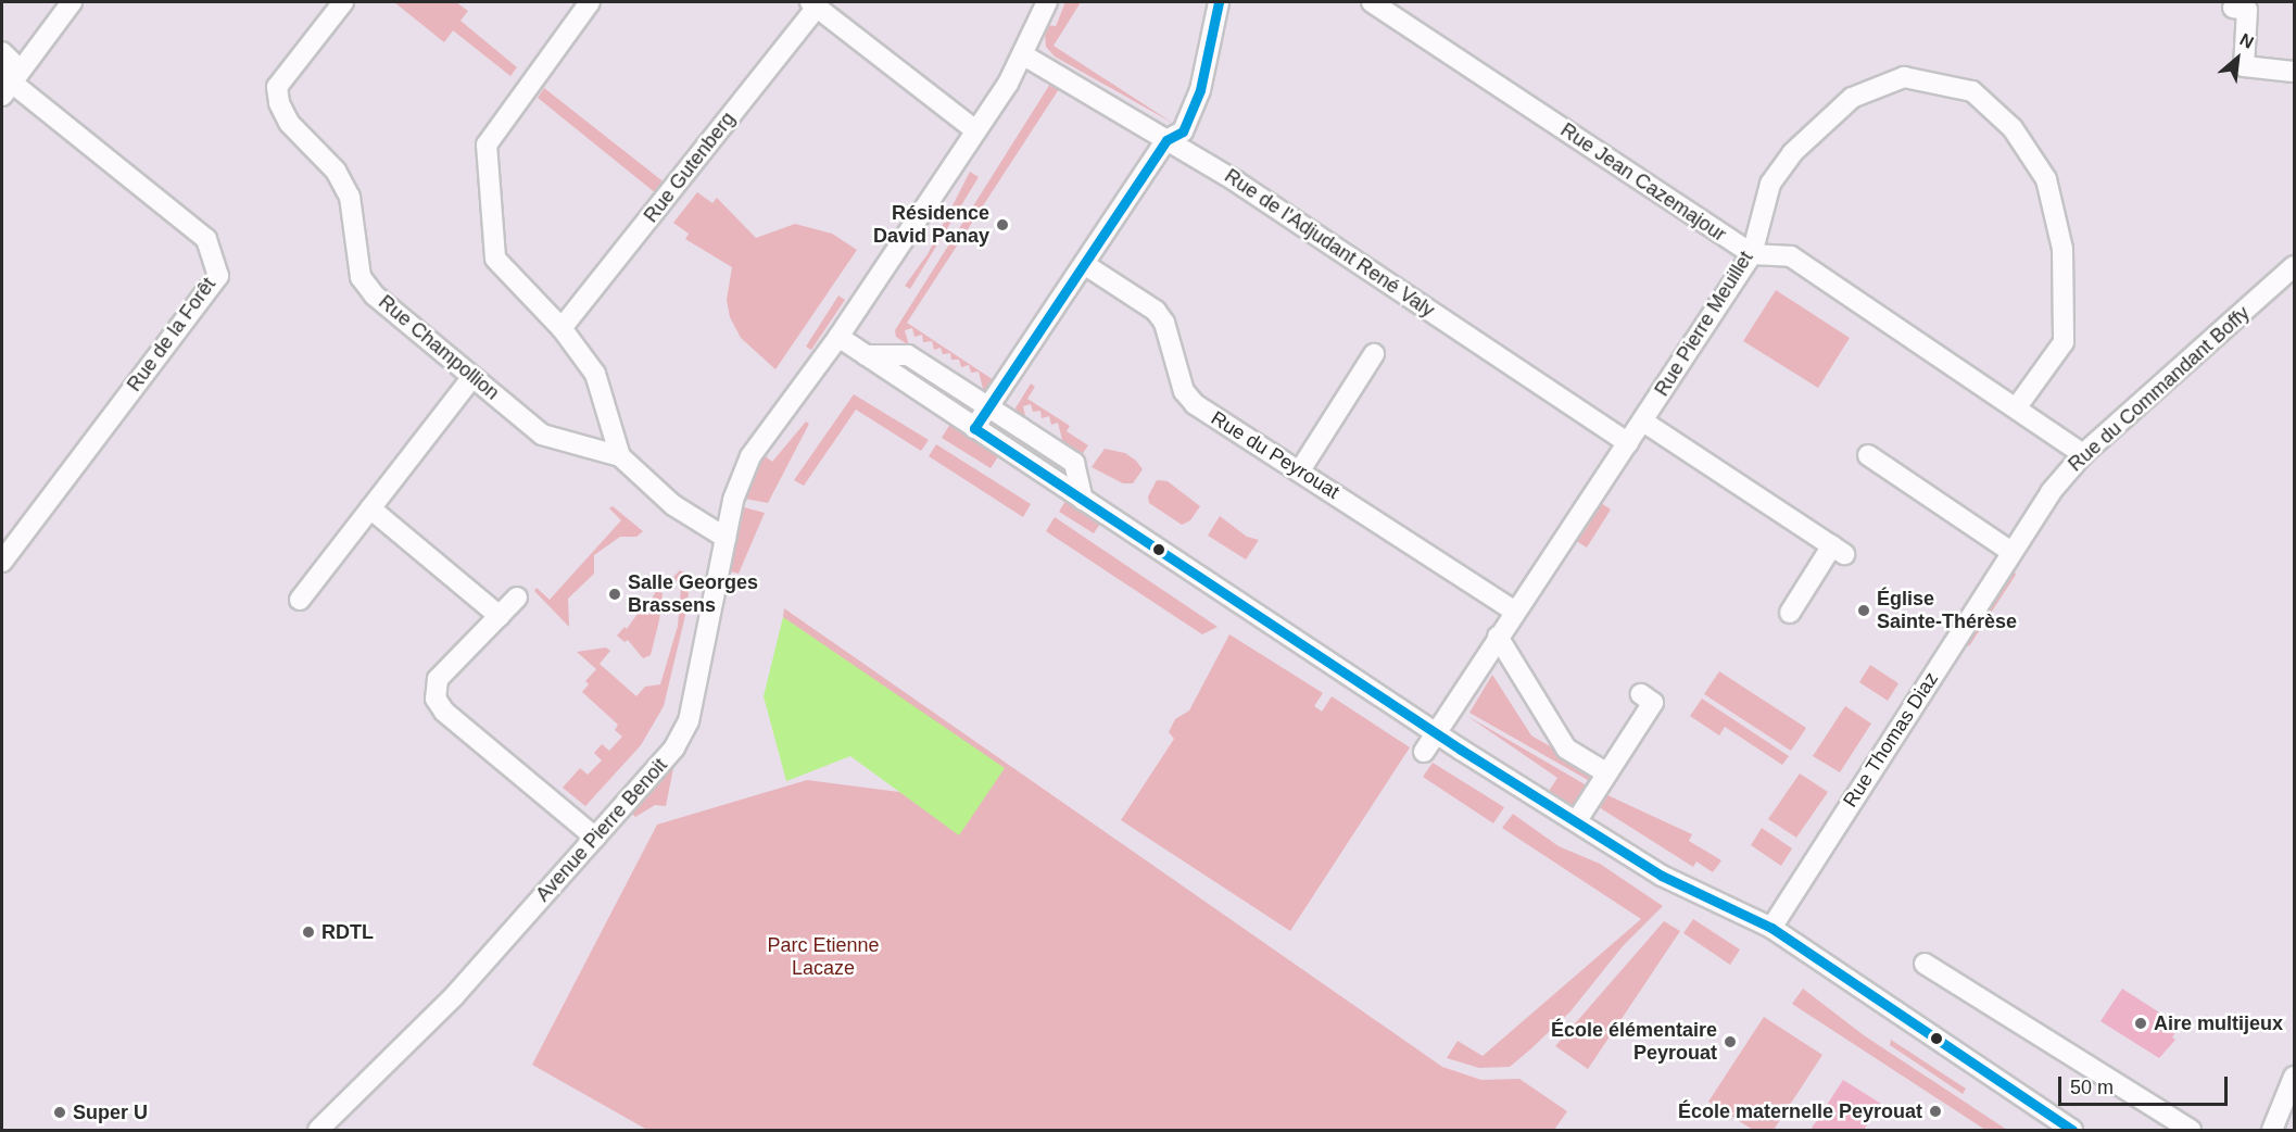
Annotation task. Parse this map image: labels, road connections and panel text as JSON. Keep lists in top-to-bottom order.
{
  "streets": {
    "street": [
      "Rue Gutenberg",
      "Rue Jean Cazemajour",
      "Rue de l'Adjudant René Valy",
      "Rue Pierre Meuillet",
      "Rue de la Forêt",
      "Rue Champollion",
      "Rue du Commandant Boffy",
      "Rue du Peyrouat",
      "Rue Thomas Diaz",
      "Avenue Pierre Benoit"
    ]
  },
  "crossings": [
    ["Rue Jean Cazemajour", "Rue Pierre Meuillet"],
    ["Rue de l'Adjudant René Valy", "Rue Pierre Meuillet"],
    ["Rue de l'Adjudant René Valy", "Avenue Pierre Benoit"],
    ["Rue Pierre Meuillet", "Rue du Peyrouat"],
    ["Rue Champollion", "Avenue Pierre Benoit"],
    ["Rue du Commandant Boffy", "Rue Thomas Diaz"]
  ],
  "parks": ["Parc Etienne Lacaze"],
  "places": [
    "Résidence David Panay",
    "Salle Georges Brassens",
    "Église Sainte-Thérèse",
    "RDTL",
    "Aire multijeux",
    "École élémentaire Peyrouat",
    "École maternelle Peyrouat",
    "Super U"
  ],
  "scale_bar": "50 m",
  "north": "top right"
}
